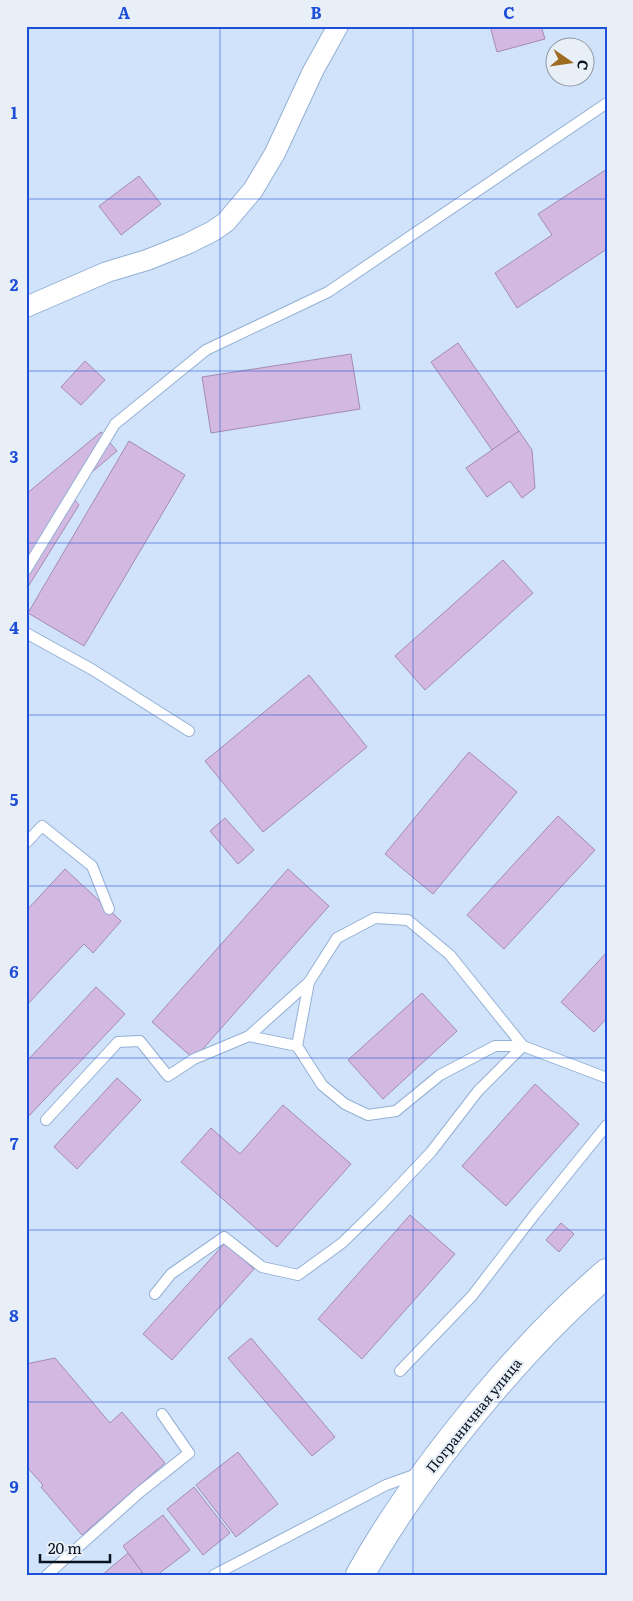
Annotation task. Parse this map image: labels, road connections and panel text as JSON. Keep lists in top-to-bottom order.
{
  "streets": {
    "street": ["Пограничная улица"]
  },
  "scale_bar": "20 m",
  "north": "right",
  "grid": {
    "columns": ["A", "B", "C"],
    "rows": [
      "1",
      "2",
      "3",
      "4",
      "5",
      "6",
      "7",
      "8",
      "9"
    ]
  }
}
